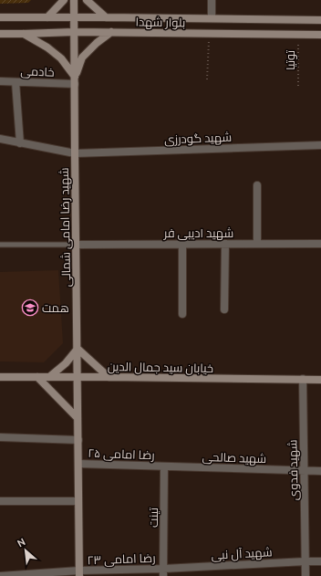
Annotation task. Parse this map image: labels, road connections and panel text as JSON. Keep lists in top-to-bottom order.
{
  "streets": {
    "main road": ["بلوار شهدا", "شهید رضا امامی شمالی", "خیابان سید جمال الدین"],
    "street": [
      "خادمی",
      "شهید گودرزی",
      "شهید ادیبی فر",
      "رضا امامی ۲۵",
      "شهید صالحی",
      "شهید فدوی",
      "تینت",
      "شهید آل نبی",
      "رضا امامی ۲۳"
    ],
    "path": ["توتیا"]
  },
  "crossings": [
    ["بلوار شهدا", "توتیا"],
    ["بلوار شهدا", "شهید رضا امامی شمالی"],
    ["خادمی", "شهید رضا امامی شمالی"],
    ["شهید گودرزی", "شهید رضا امامی شمالی"],
    ["شهید رضا امامی شمالی", "شهید ادیبی فر"],
    ["شهید رضا امامی شمالی", "خیابان سید جمال الدین"],
    ["شهید رضا امامی شمالی", "رضا امامی ۲۵"],
    ["شهید رضا امامی شمالی", "رضا امامی ۲۳"],
    ["خیابان سید جمال الدین", "شهید فدوی"],
    ["رضا امامی ۲۵", "شهید صالحی"],
    ["رضا امامی ۲۵", "تینت"],
    ["شهید صالحی", "شهید فدوی"],
    ["شهید صالحی", "تینت"],
    ["شهید فدوی", "شهید آل نبی"],
    ["تینت", "شهید آل نبی"],
    ["تینت", "رضا امامی ۲۳"],
    ["شهید آل نبی", "رضا امامی ۲۳"]
  ],
  "places": {
    "school or university": ["همت"]
  },
  "north": "top left"
}
